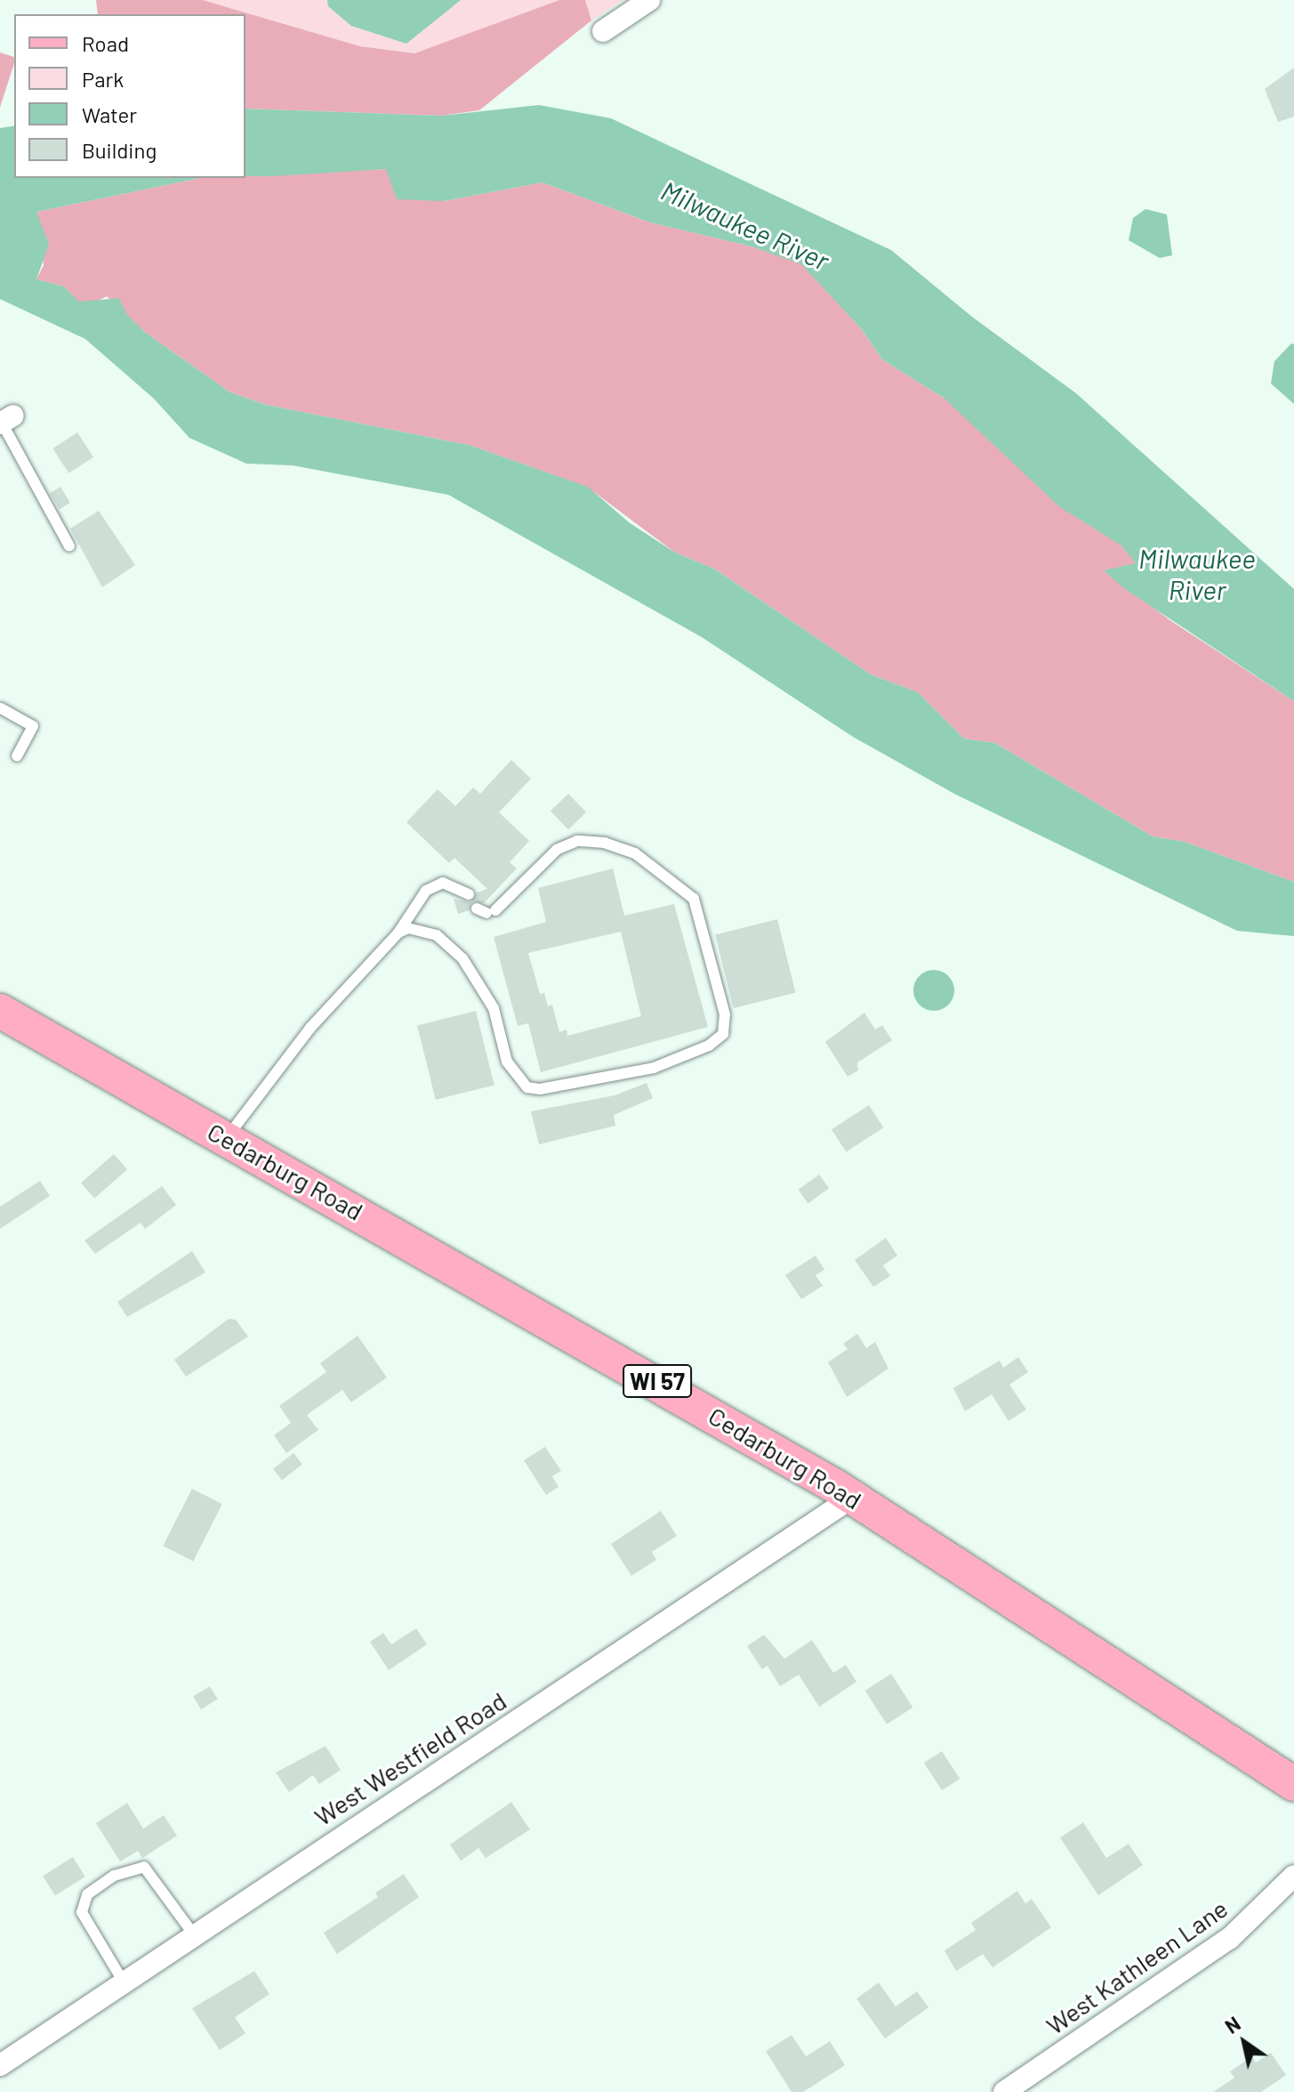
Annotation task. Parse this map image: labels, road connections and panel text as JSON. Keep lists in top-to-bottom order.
{
  "streets": {
    "main road": ["Cedarburg Road", "WI 57"],
    "street": ["West Westfield Road", "West Kathleen Lane"]
  },
  "crossings": [
    ["Cedarburg Road", "West Westfield Road"]
  ],
  "water": ["Milwaukee River"],
  "legend": [
    "Road",
    "Park",
    "Water",
    "Building"
  ],
  "north": "top left"
}
